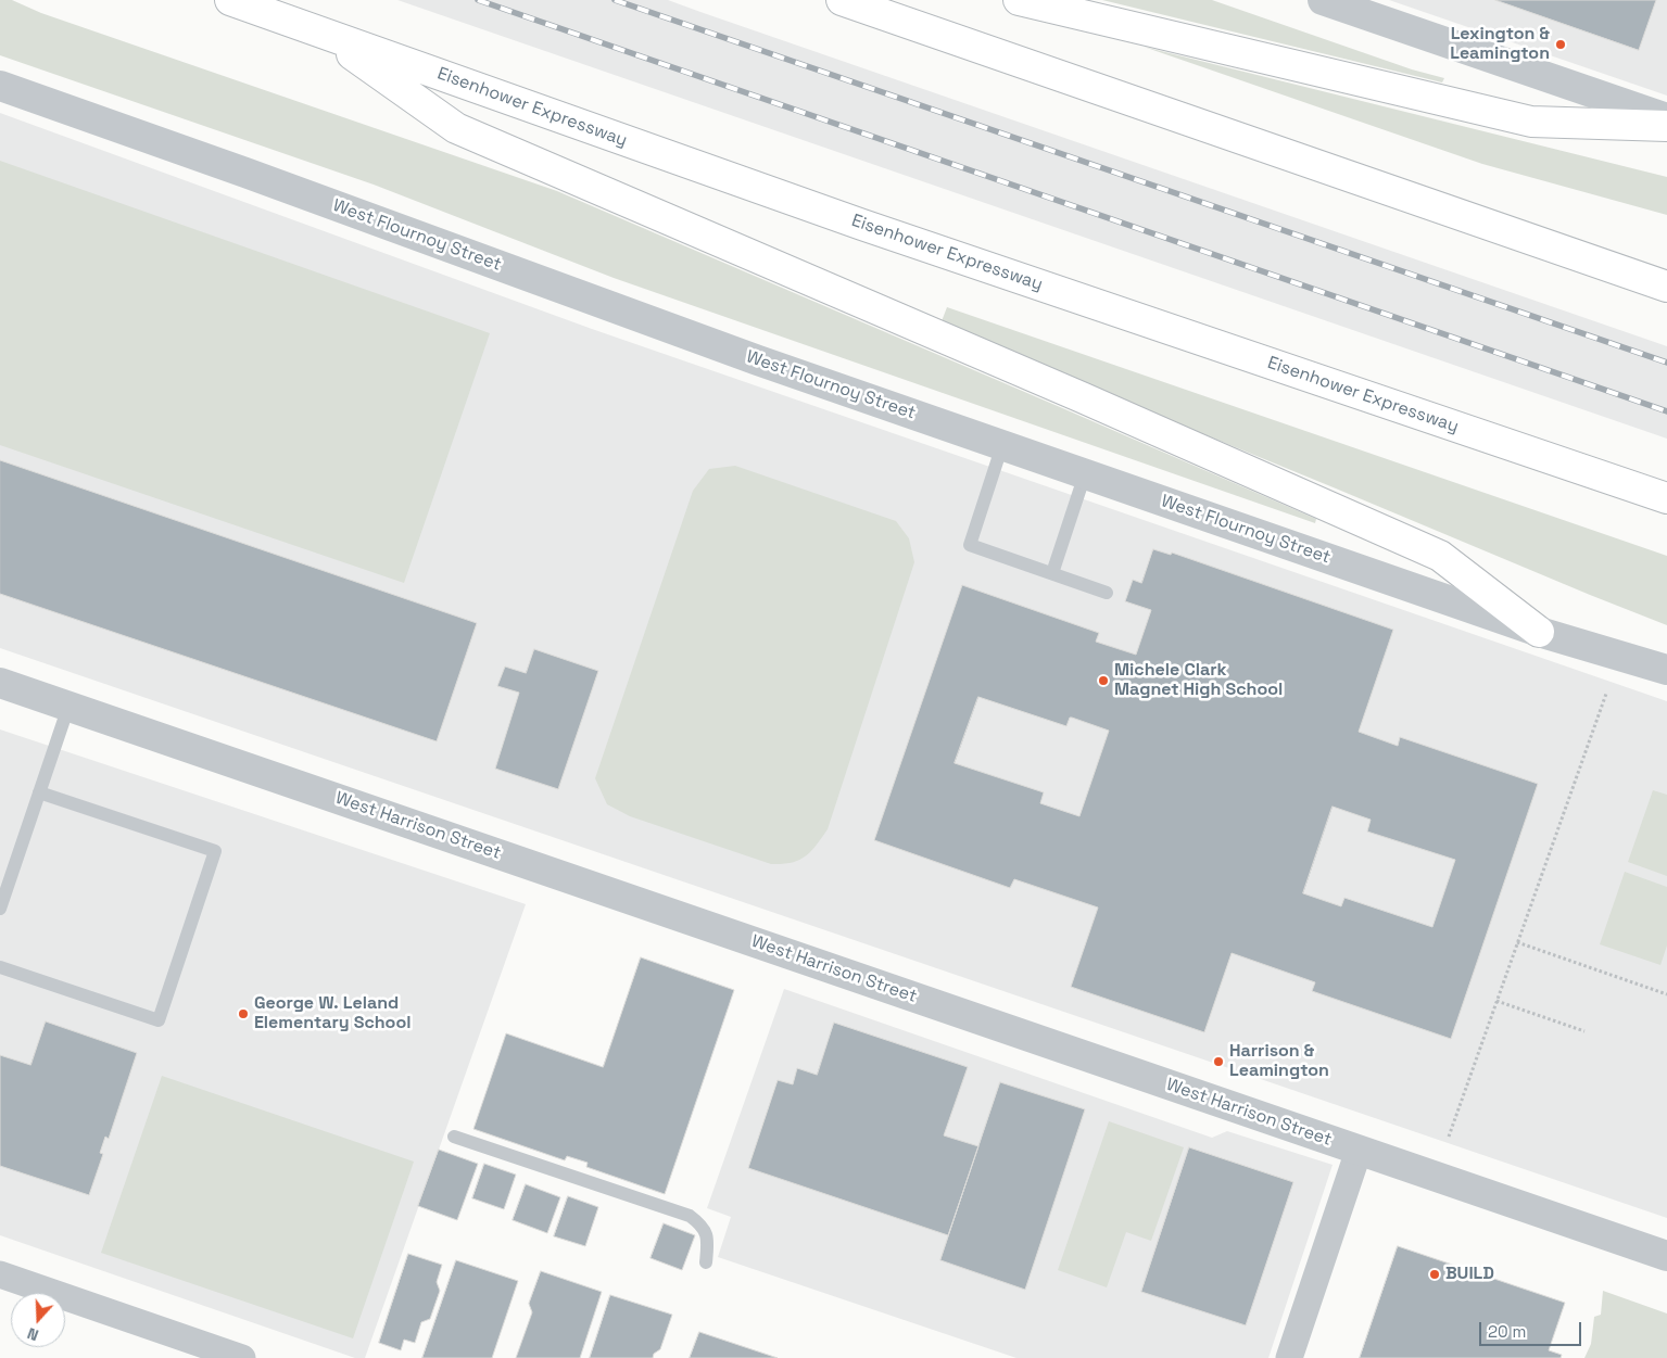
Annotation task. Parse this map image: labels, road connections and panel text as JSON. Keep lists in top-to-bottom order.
{
  "streets": {
    "highway": ["Eisenhower Expressway"],
    "street": ["West Flournoy Street", "West Harrison Street"]
  },
  "places": [
    "Lexington & Leamington",
    "Michele Clark Magnet High School",
    "George W. Leland Elementary School",
    "Harrison & Leamington",
    "BUILD"
  ],
  "scale_bar": "20 m",
  "north": "bottom"
}
